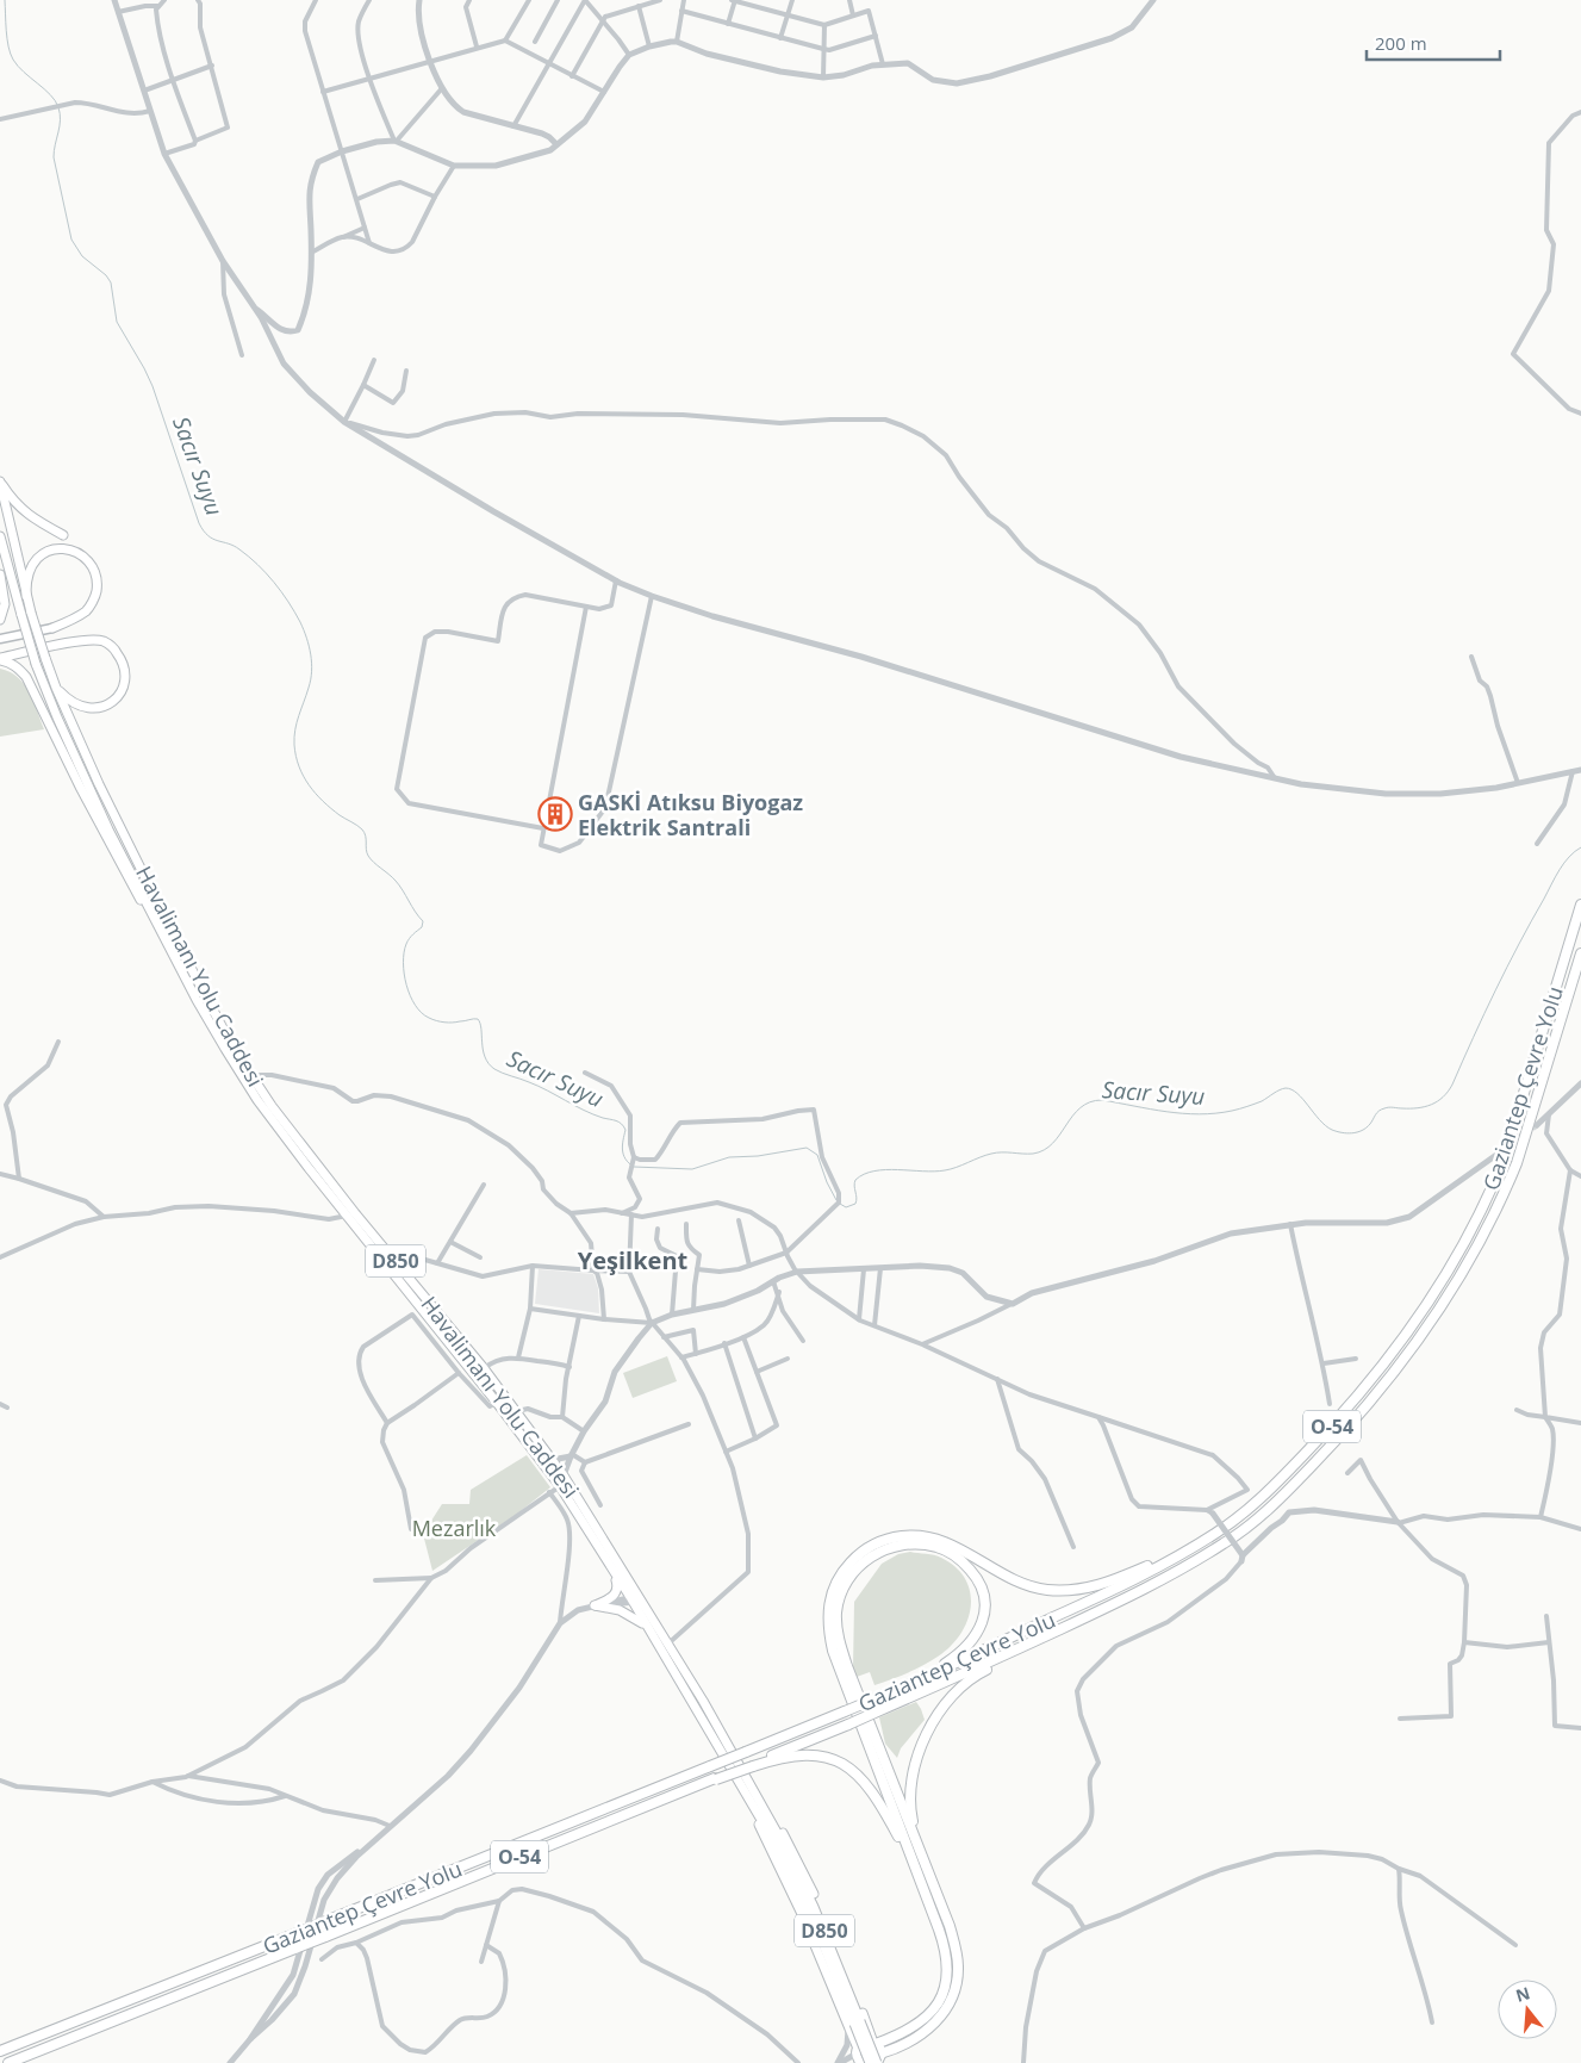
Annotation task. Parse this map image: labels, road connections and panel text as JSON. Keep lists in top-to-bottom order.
{
  "streets": {
    "highway": [
      "Havalimanı Yolu Caddesi",
      "Gaziantep Çevre Yolu",
      "D850",
      "O-54"
    ]
  },
  "districts": ["Yeşilkent"],
  "water": ["Sacır Suyu"],
  "parks": ["Mezarlık"],
  "places": {
    "building": ["GASKİ Atıksu Biyogaz Elektrik Santrali"]
  },
  "scale_bar": "200 m",
  "north": "top"
}
